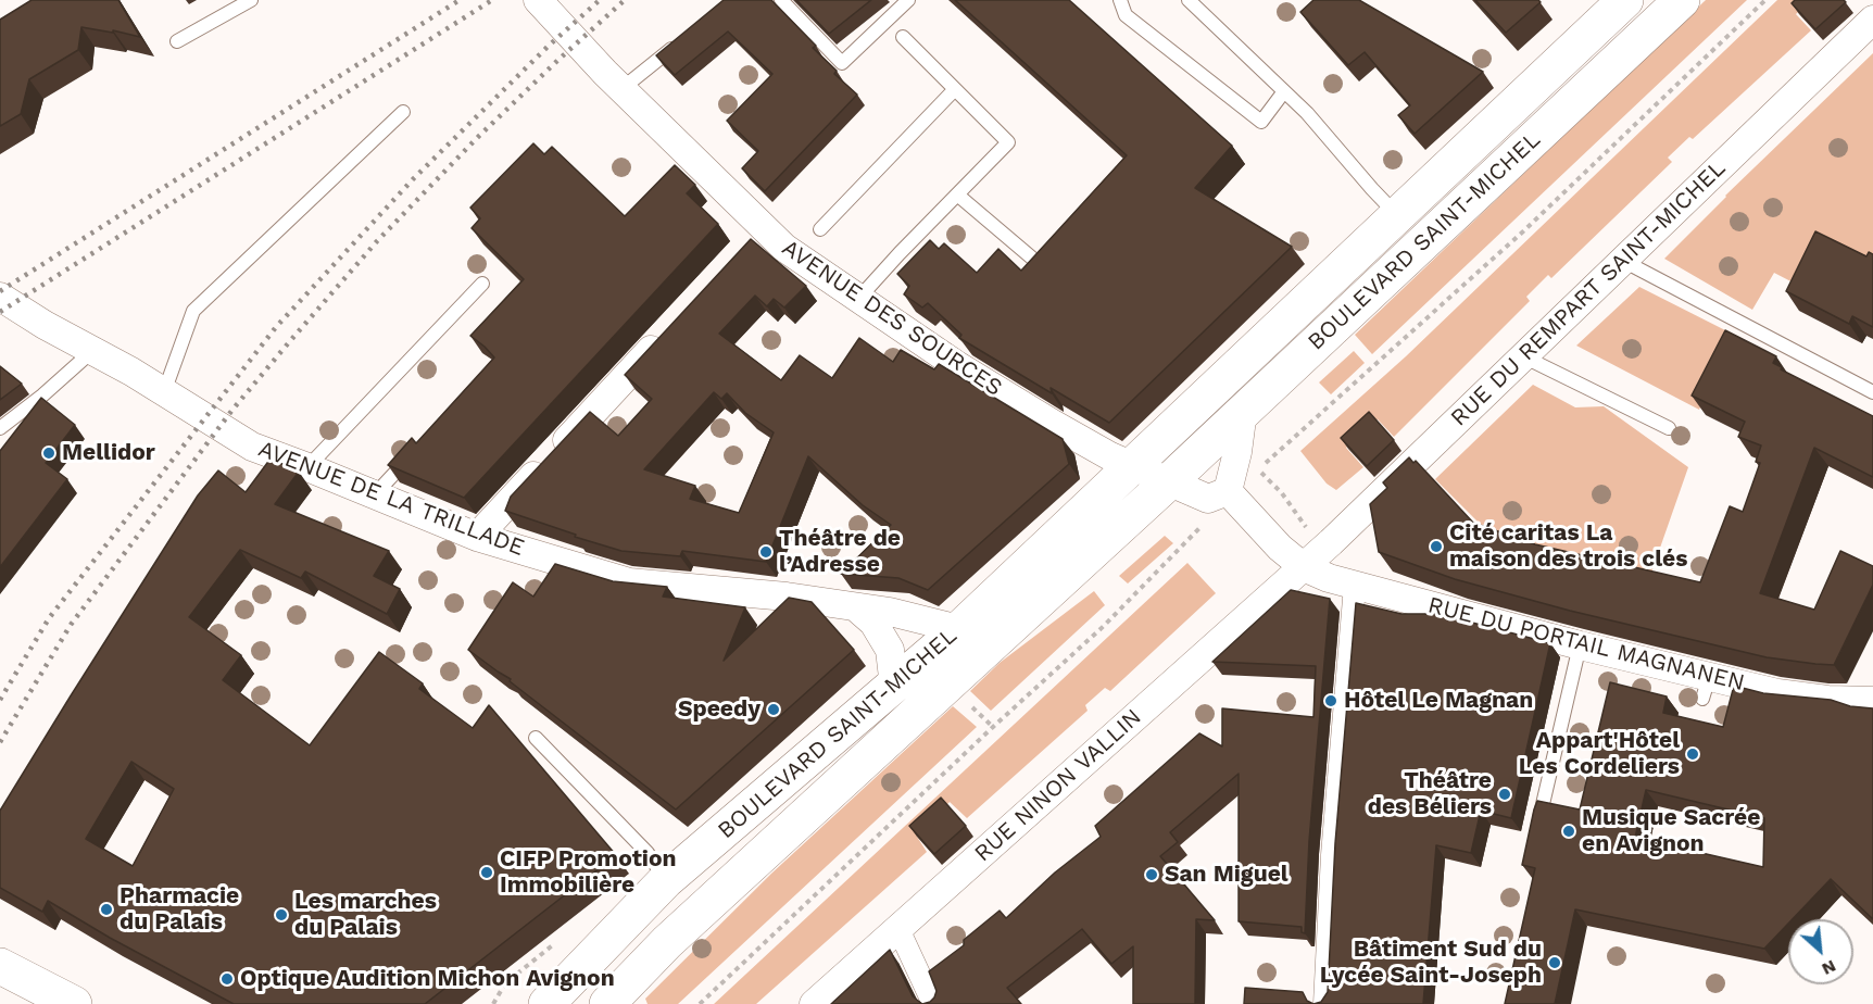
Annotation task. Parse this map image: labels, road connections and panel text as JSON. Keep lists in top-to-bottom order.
{
  "streets": {
    "main road": ["BOULEVARD SAINT-MICHEL"],
    "street": [
      "RUE DU REMPART SAINT-MICHEL",
      "AVENUE DES SOURCES",
      "AVENUE DE LA TRILLADE",
      "RUE DU PORTAIL MAGNANEN",
      "RUE NINON VALLIN"
    ]
  },
  "crossings": [
    ["BOULEVARD SAINT-MICHEL", "AVENUE DES SOURCES"],
    ["BOULEVARD SAINT-MICHEL", "AVENUE DE LA TRILLADE"],
    ["RUE DU REMPART SAINT-MICHEL", "RUE DU PORTAIL MAGNANEN"],
    ["RUE DU REMPART SAINT-MICHEL", "RUE NINON VALLIN"],
    ["RUE DU PORTAIL MAGNANEN", "RUE NINON VALLIN"]
  ],
  "places": [
    "Mellidor",
    "Cité caritas La maison des trois clés",
    "Théâtre de l’Adresse",
    "Hôtel Le Magnan",
    "Speedy",
    "Appart'Hôtel Les Cordeliers",
    "Théâtre des Béliers",
    "Musique Sacrée en Avignon",
    "CIFP Promotion Immobilière",
    "San Miguel",
    "Pharmacie du Palais",
    "Les marches du Palais",
    "Bâtiment Sud du Lycée Saint-Joseph",
    "Optique Audition Michon Avignon"
  ],
  "north": "bottom right"
}
